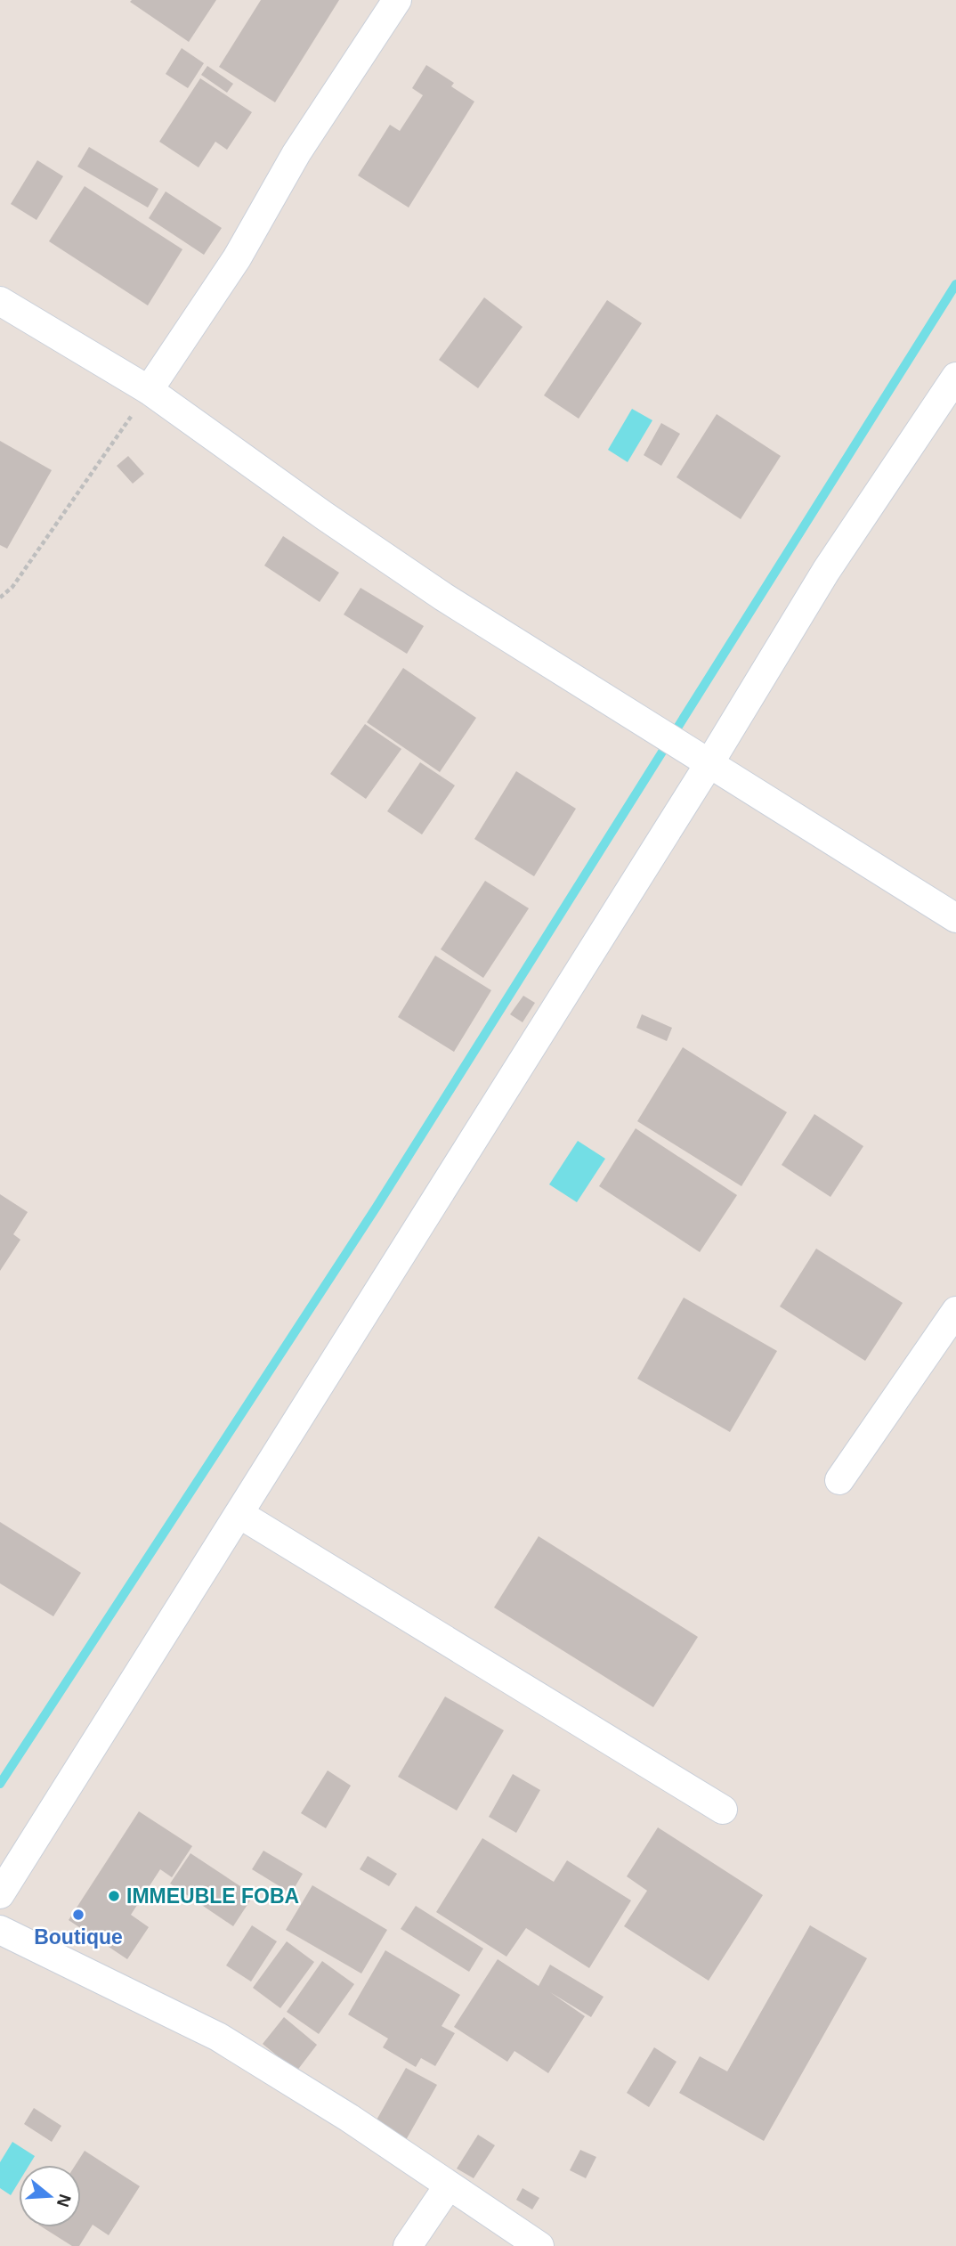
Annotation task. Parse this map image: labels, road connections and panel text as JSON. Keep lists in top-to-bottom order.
{
  "places": ["IMMEUBLE FOBA", "Boutique"],
  "north": "right"
}
